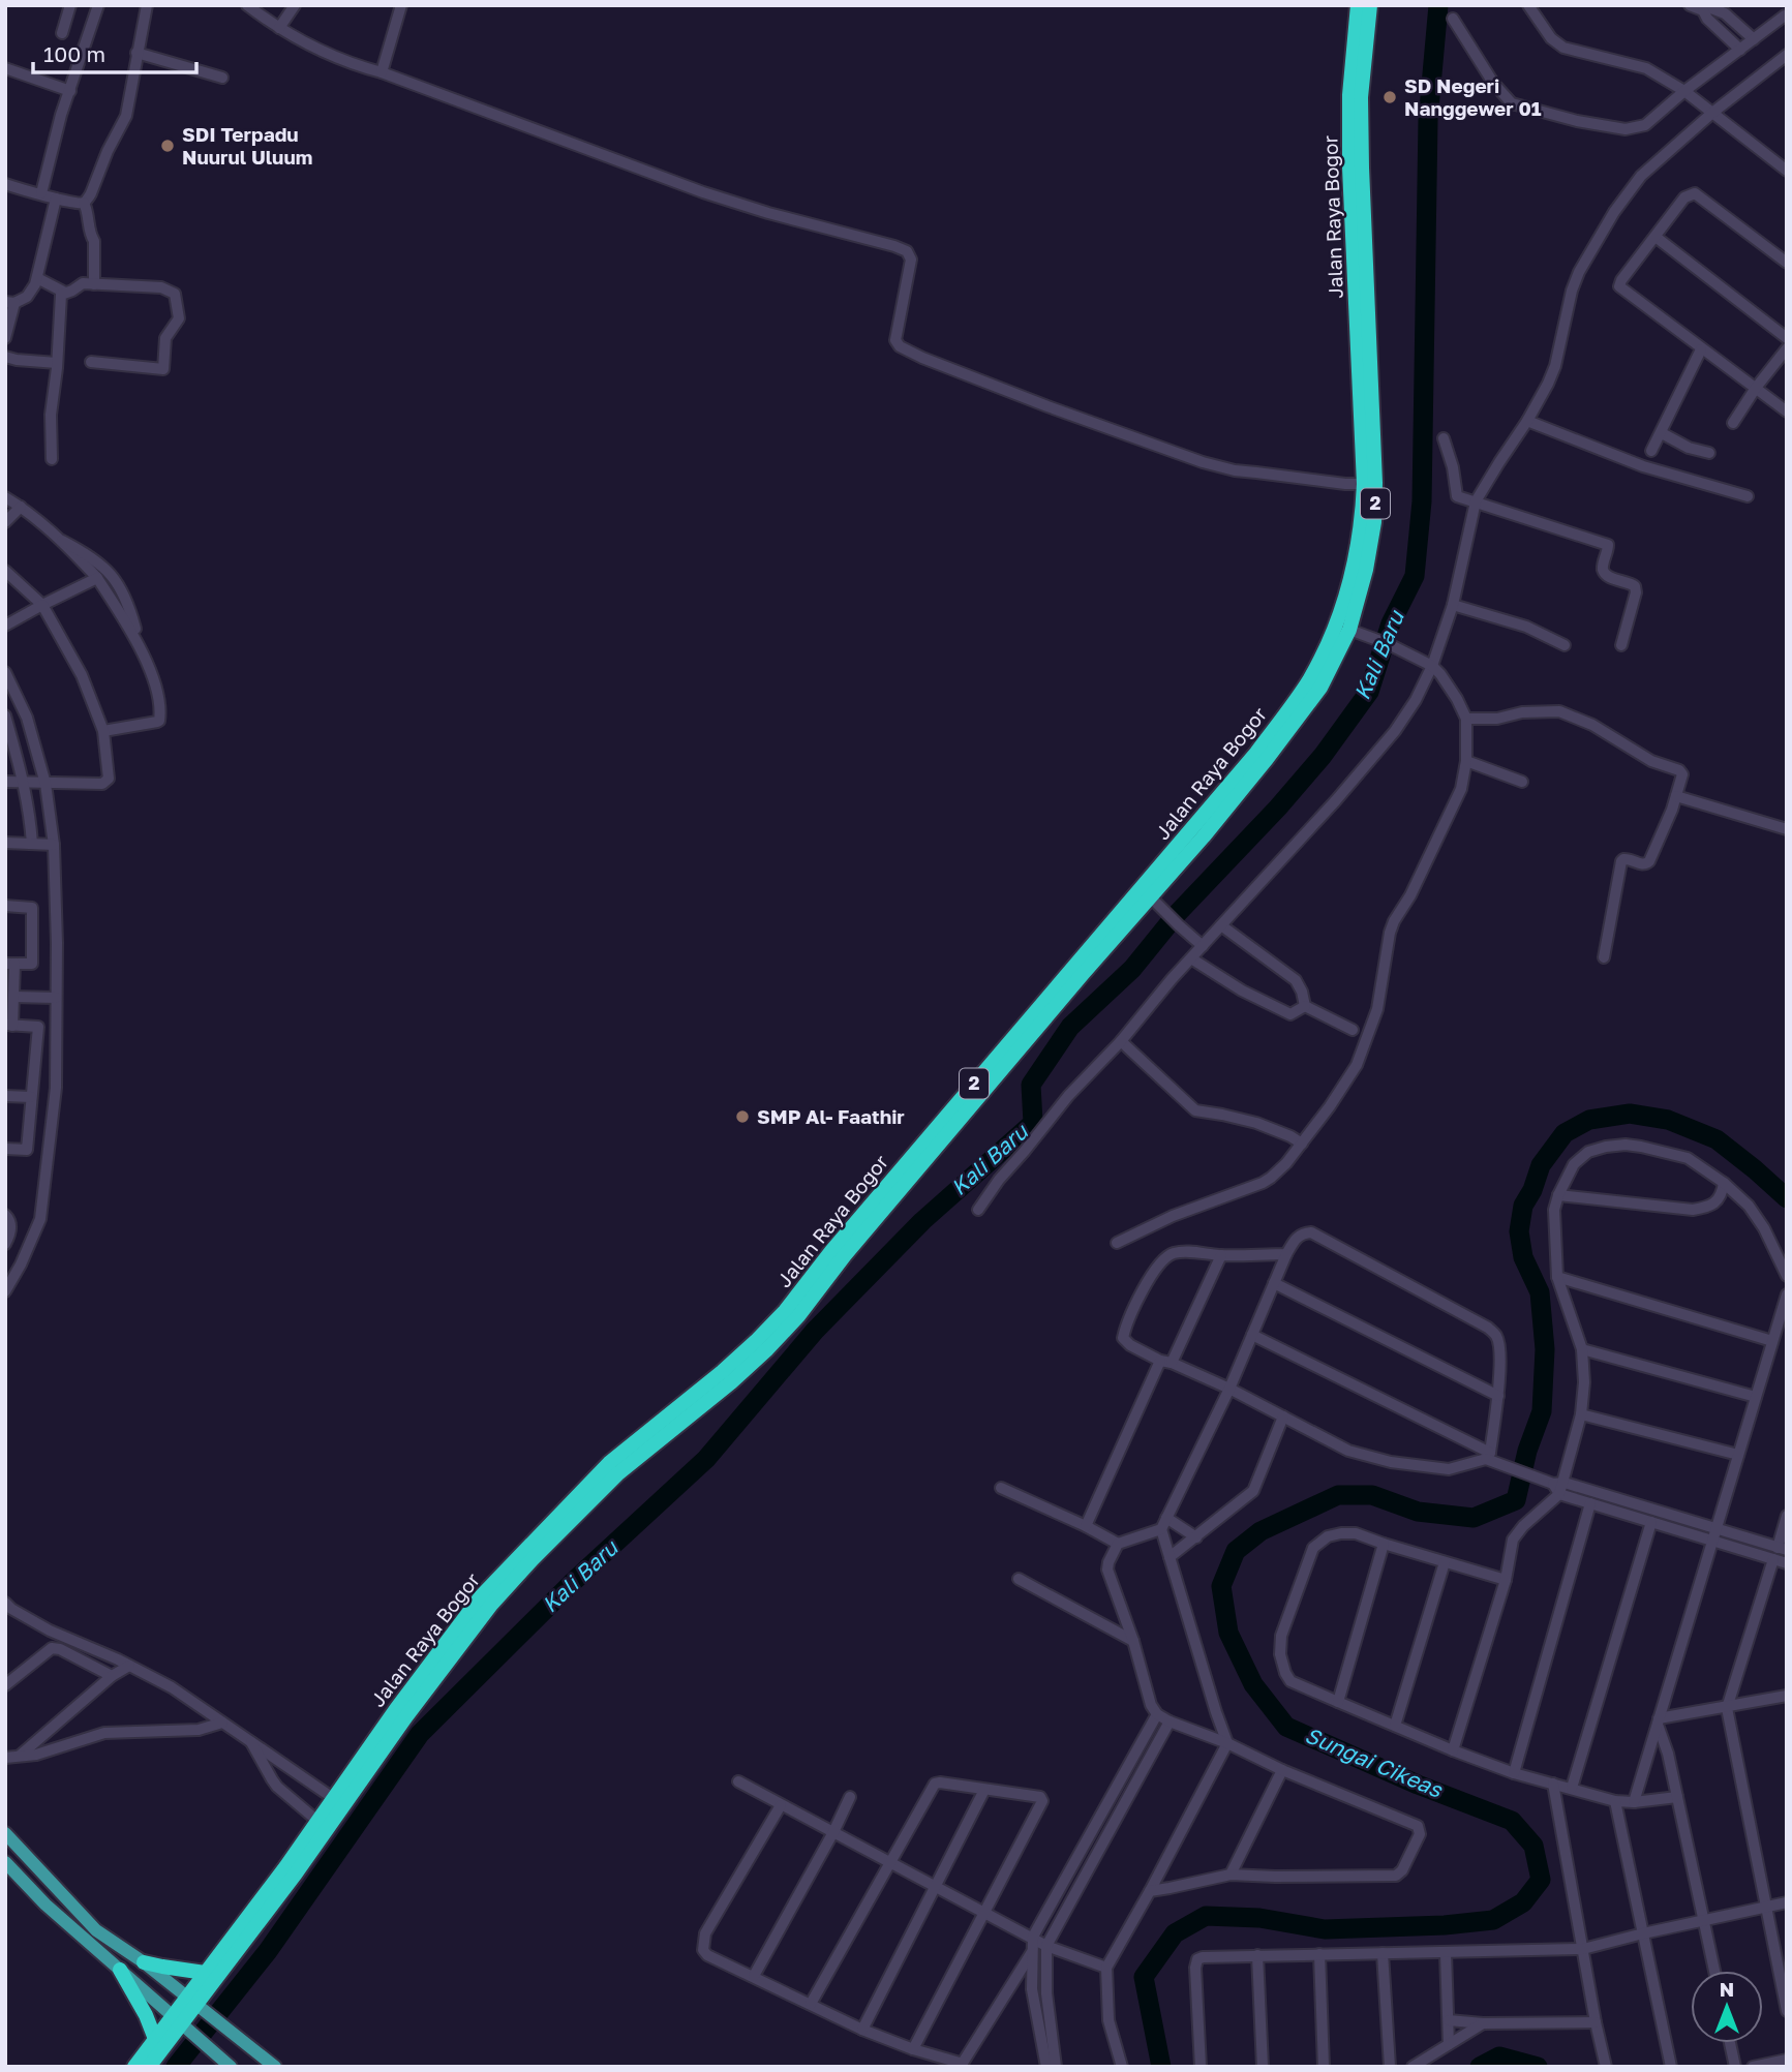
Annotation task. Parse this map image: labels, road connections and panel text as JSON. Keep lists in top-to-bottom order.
{
  "streets": {
    "highway": ["Jalan Raya Bogor", "2"]
  },
  "water": ["Kali Baru", "Sungai Cikeas"],
  "places": ["SD Negeri Nanggewer 01", "SDI Terpadu Nuurul Uluum", "SMP Al- Faathir"],
  "scale_bar": "100 m",
  "north": "top"
}
